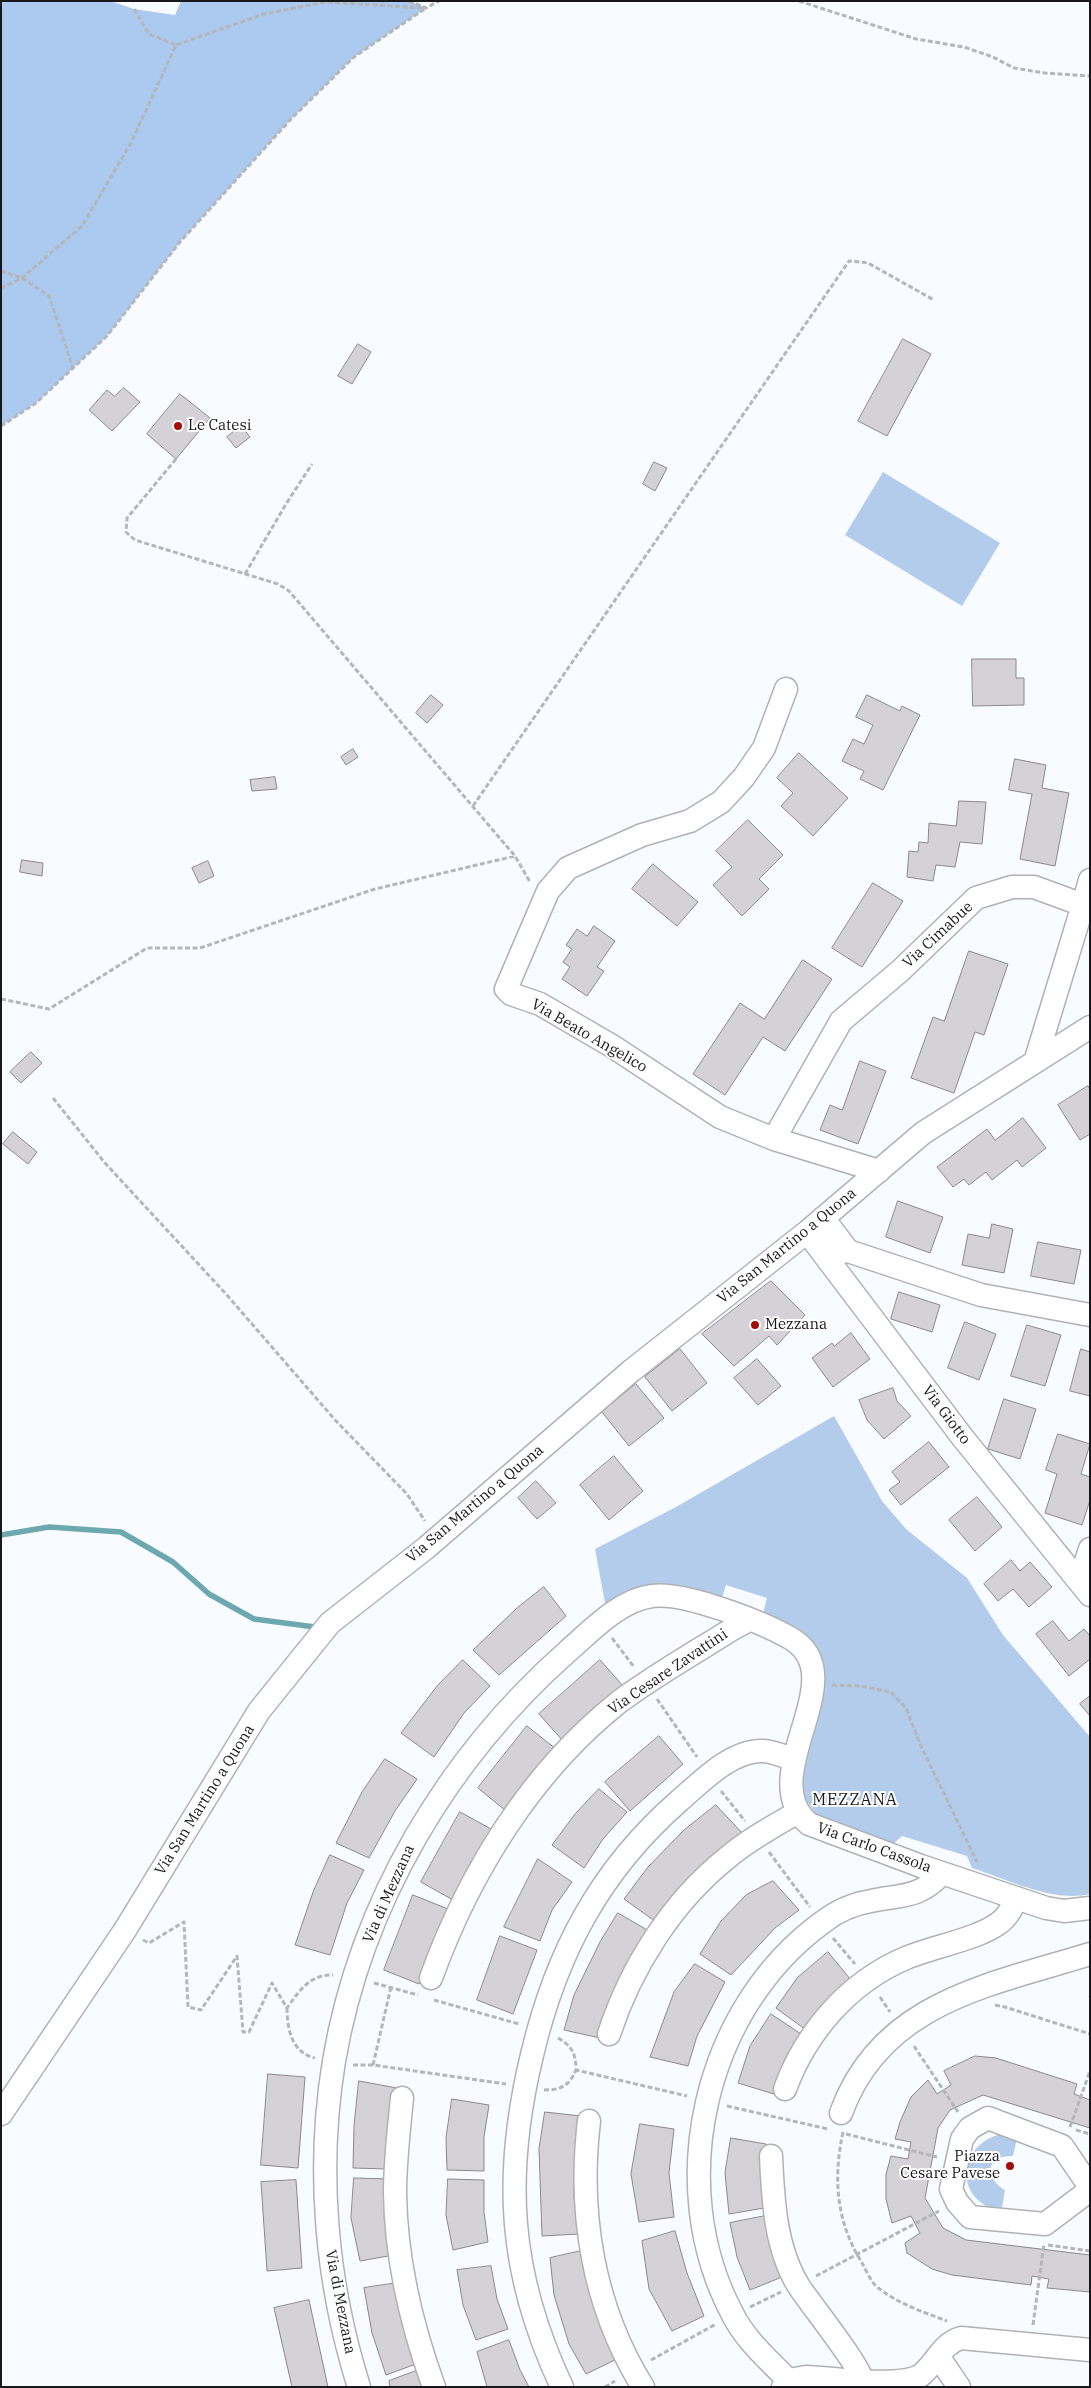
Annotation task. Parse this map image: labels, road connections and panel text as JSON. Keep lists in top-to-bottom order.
{
  "streets": {
    "street": [
      "Via Cimabue",
      "Via Beato Angelico",
      "Via San Martino a Quona",
      "Via Giotto",
      "Via Cesare Zavattini",
      "Via Carlo Cassola",
      "Via di Mezzana"
    ]
  },
  "crossings": [
    ["Via Cimabue", "Via Beato Angelico"],
    ["Via Beato Angelico", "Via San Martino a Quona"],
    ["Via San Martino a Quona", "Via Giotto"],
    ["Via Cesare Zavattini", "Via di Mezzana"]
  ],
  "districts": ["MEZZANA"],
  "places": ["Le Catesi", "Mezzana", "Piazza Cesare Pavese"]
}
